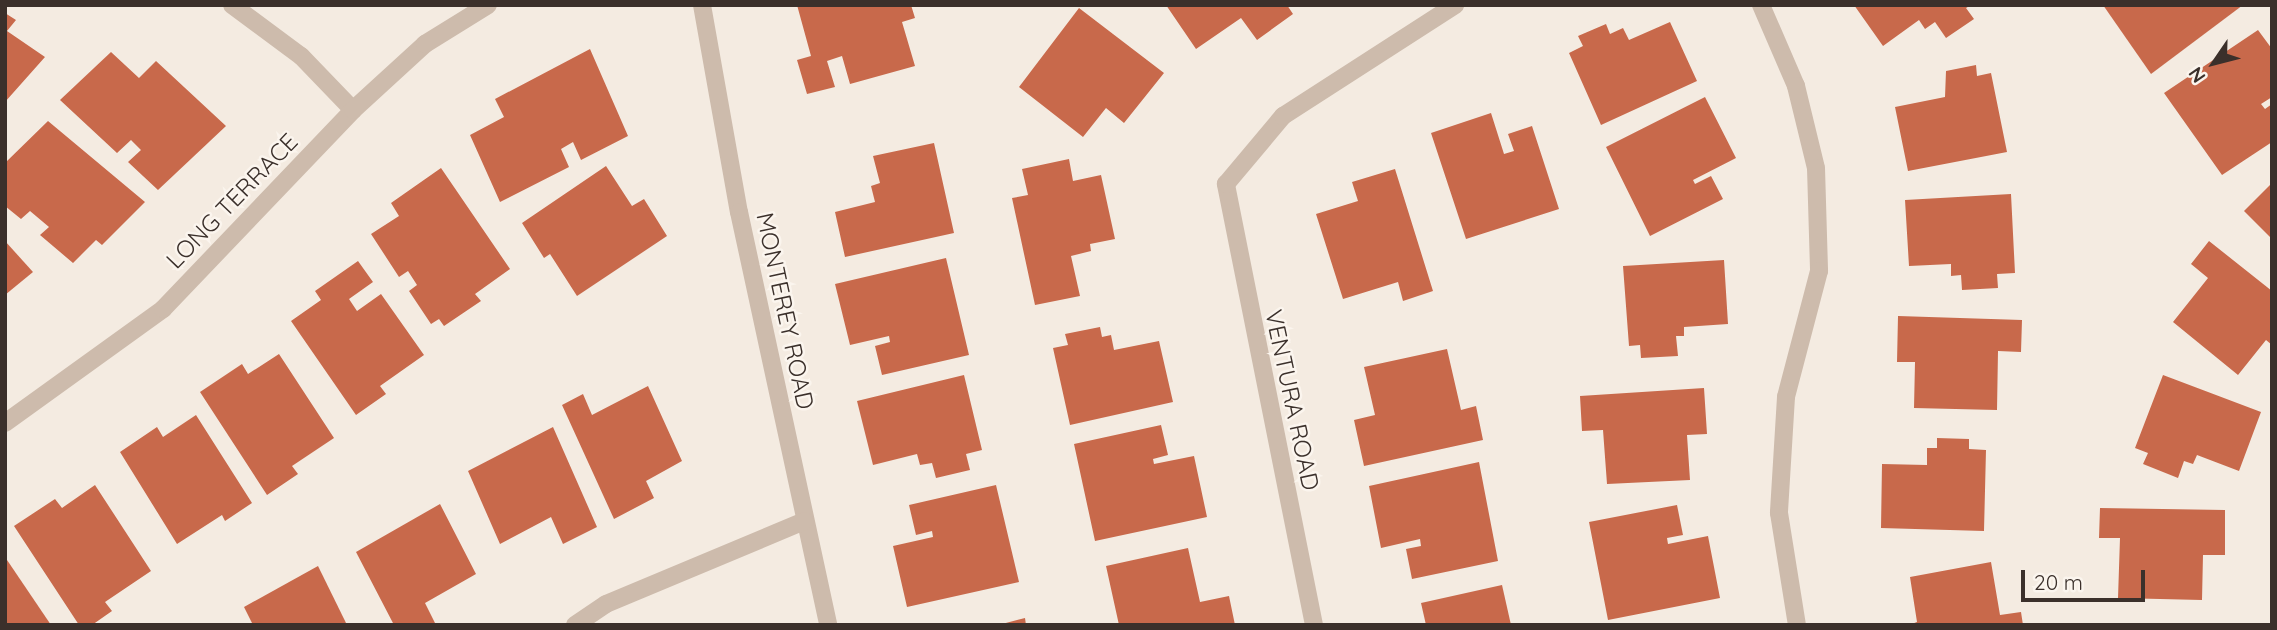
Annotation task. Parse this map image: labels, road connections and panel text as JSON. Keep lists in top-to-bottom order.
{
  "streets": {
    "street": ["LONG TERRACE", "MONTEREY ROAD", "VENTURA ROAD"]
  },
  "scale_bar": "20 m",
  "north": "bottom left"
}
